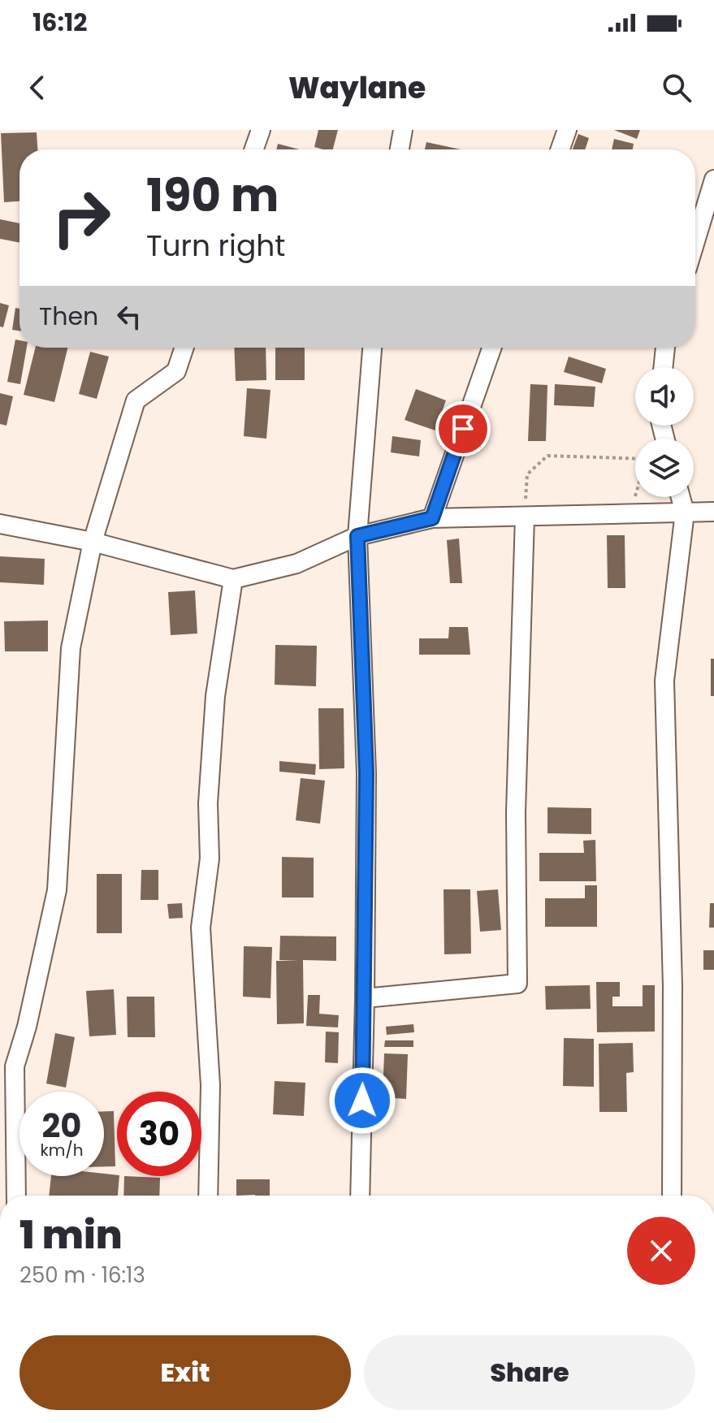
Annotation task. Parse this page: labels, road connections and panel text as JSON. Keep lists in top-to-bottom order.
{
  "page": {
    "status": "16:12",
    "header": "Waylane",
    "turn": ["190 m", "Turn right"],
    "then": "Then",
    "speed": "20 km/h",
    "limit": "30",
    "heading": ["1 min", "250 m · 16:13"],
    "buttons": ["Exit", "Share"]
  }
}
